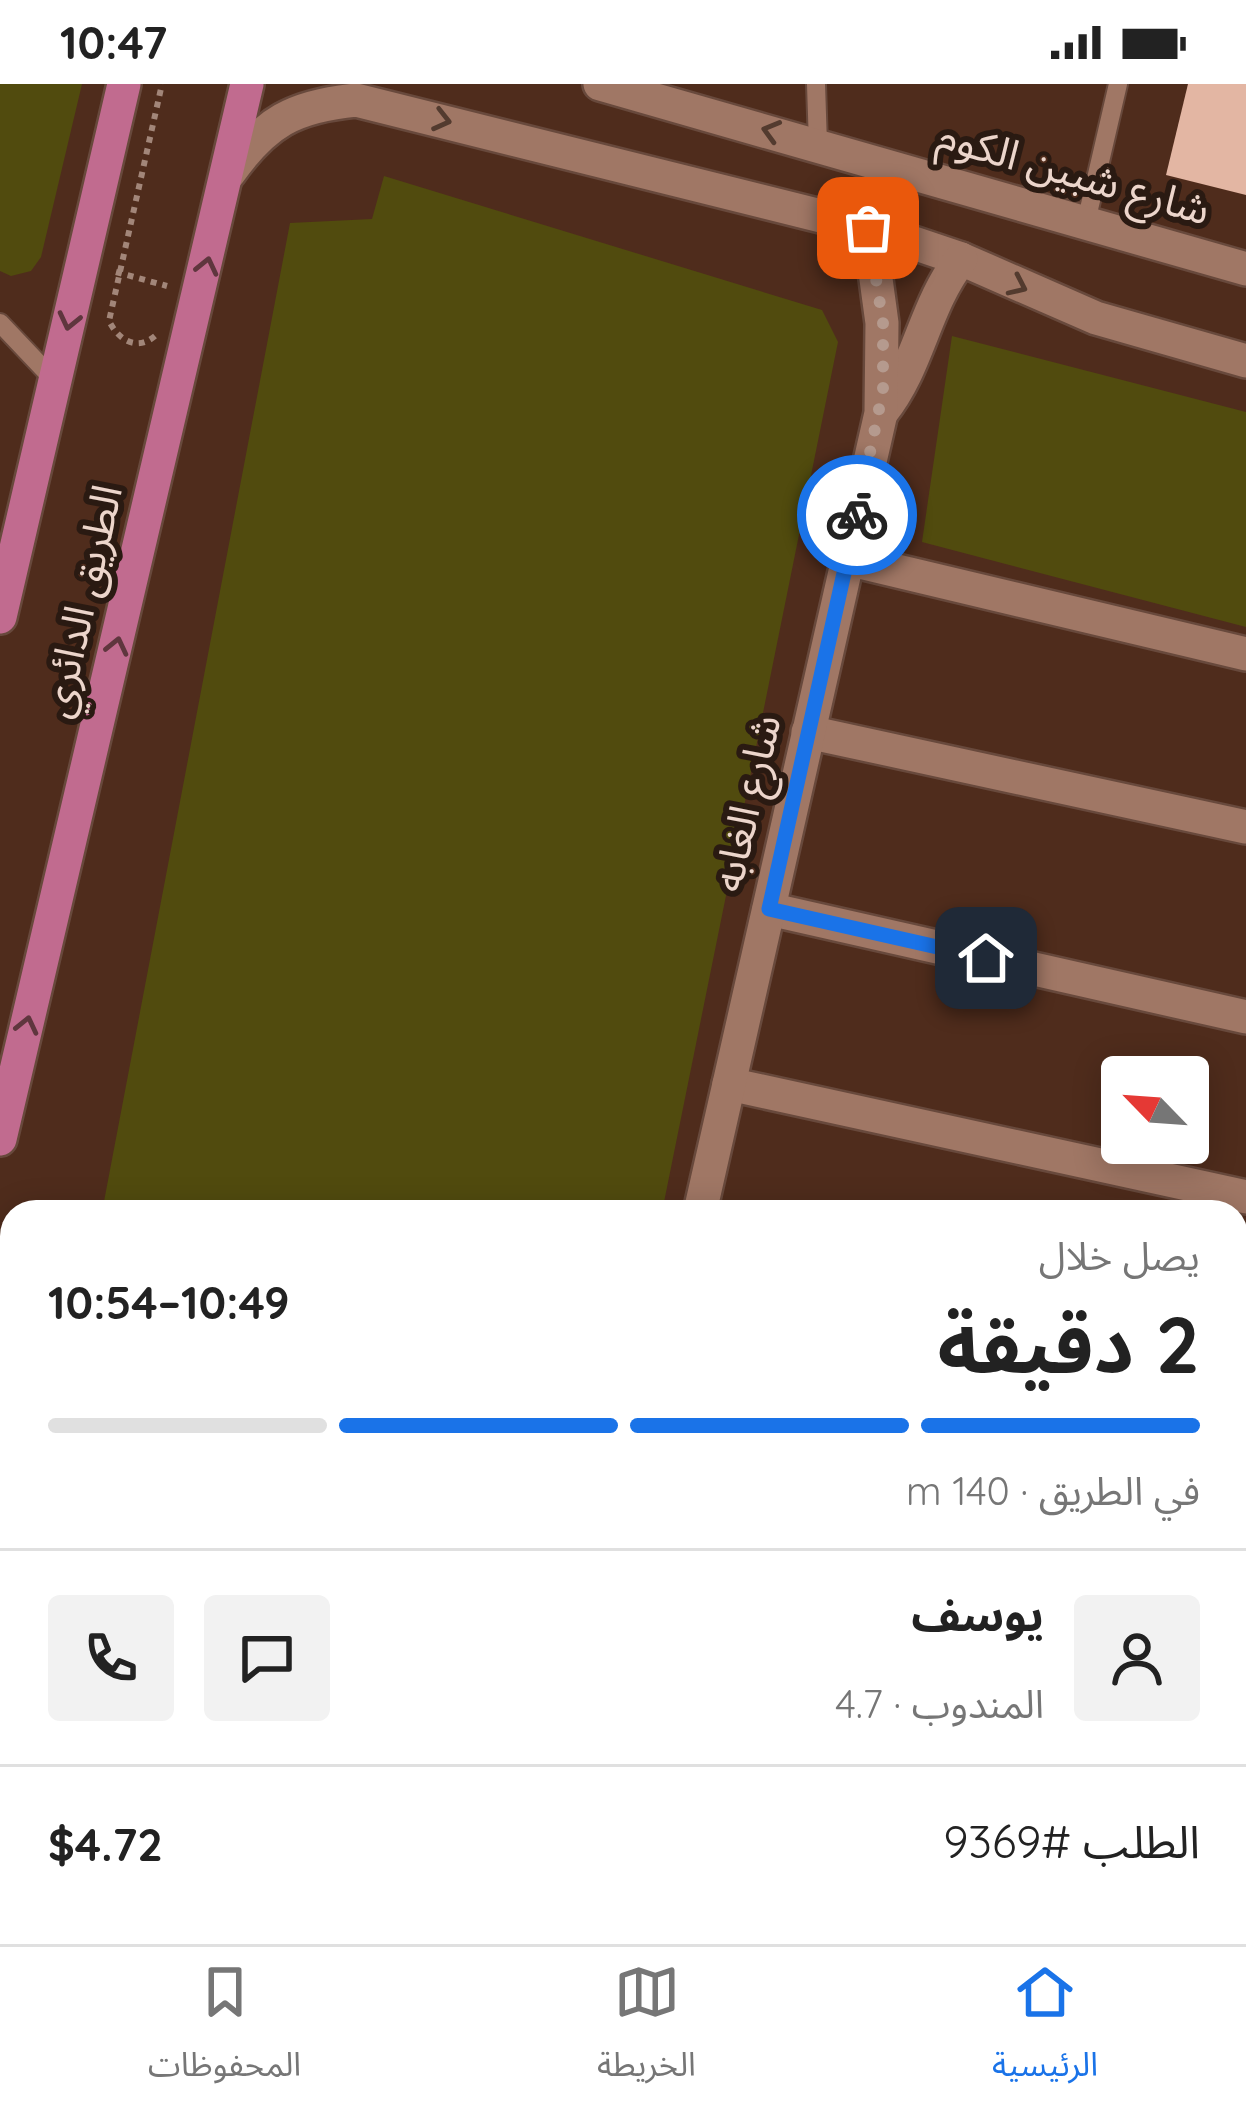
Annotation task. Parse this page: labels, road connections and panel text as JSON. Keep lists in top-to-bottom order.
{
  "streets": {
    "main road": ["الطريق الدائري"],
    "street": ["شارع شبين الكوم", "شارع الغابه"]
  },
  "north": "top left",
  "page": {
    "status": "10:47",
    "heading": ["2 دقيقة", "يصل خلال", "10:49–10:54"],
    "panel": [
      "يوسف",
      "المندوب · 4.7",
      "الطلب #9369",
      "$4.72"
    ],
    "bar": "في الطريق · 140 m",
    "tabs": ["الرئيسية", "الخريطة", "المحفوظات"]
  }
}
